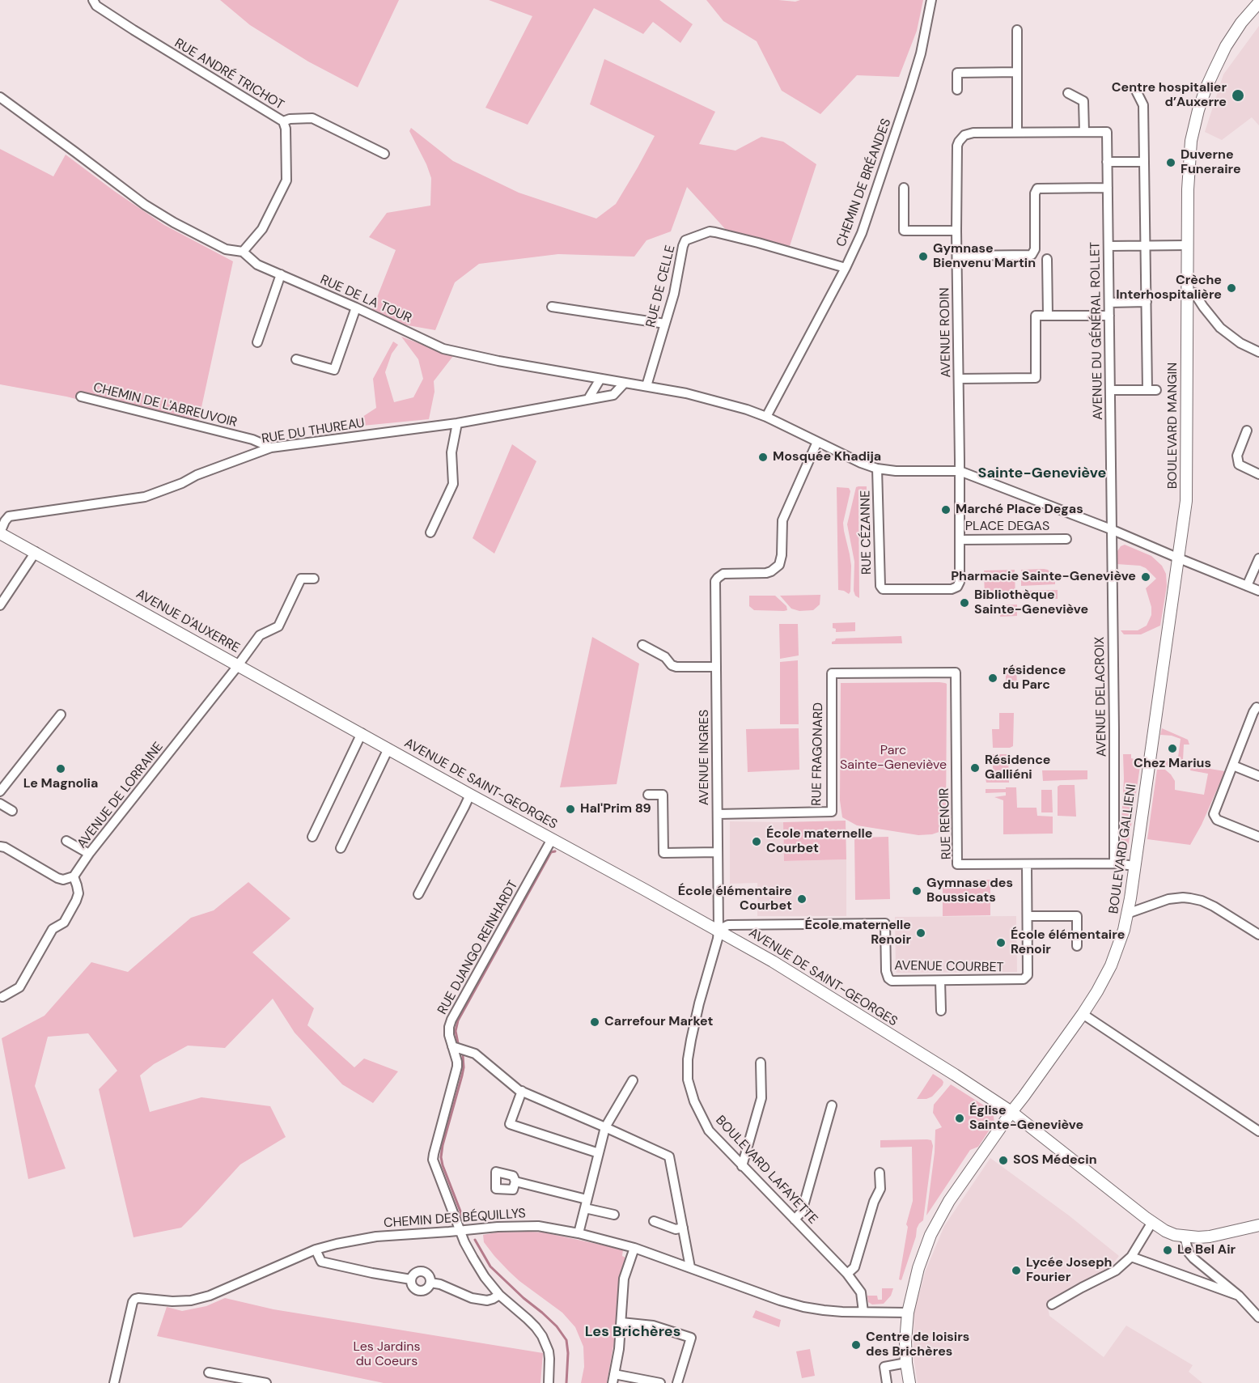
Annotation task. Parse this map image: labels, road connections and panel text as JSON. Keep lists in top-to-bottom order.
{
  "streets": {
    "main road": [
      "BOULEVARD MANGIN",
      "AVENUE D'AUXERRE",
      "AVENUE DE SAINT-GEORGES",
      "BOULEVARD GALLIENI"
    ],
    "street": [
      "RUE ANDRÉ TRICHOT",
      "CHEMIN DE BRÉANDES",
      "RUE DE CELLE",
      "RUE DE LA TOUR",
      "AVENUE DU GÉNÉRAL ROLLET",
      "AVENUE RODIN",
      "CHEMIN DE L'ABREUVOIR",
      "RUE DU THUREAU",
      "PLACE DEGAS",
      "RUE CÉZANNE",
      "AVENUE DELACROIX",
      "RUE FRAGONARD",
      "AVENUE INGRES",
      "AVENUE DE LORRAINE",
      "RUE RENOIR",
      "RUE DJANGO REINHARDT",
      "AVENUE COURBET",
      "BOULEVARD LAFAYETTE",
      "CHEMIN DES BÉQUILLYS"
    ]
  },
  "crossings": [
    ["RUE ANDRÉ TRICHOT", "RUE DE LA TOUR"],
    ["CHEMIN DE BRÉANDES", "RUE DE CELLE"],
    ["CHEMIN DE BRÉANDES", "RUE DE LA TOUR"],
    ["RUE DE CELLE", "RUE DE LA TOUR"],
    ["RUE DE LA TOUR", "AVENUE RODIN"],
    ["RUE DE LA TOUR", "RUE DU THUREAU"],
    ["RUE DE LA TOUR", "PLACE DEGAS"],
    ["RUE DE LA TOUR", "RUE CÉZANNE"],
    ["RUE DE LA TOUR", "AVENUE INGRES"],
    ["AVENUE DU GÉNÉRAL ROLLET", "AVENUE DELACROIX"],
    ["AVENUE RODIN", "PLACE DEGAS"],
    ["CHEMIN DE L'ABREUVOIR", "RUE DU THUREAU"],
    ["BOULEVARD MANGIN", "BOULEVARD GALLIENI"],
    ["RUE DU THUREAU", "AVENUE D'AUXERRE"],
    ["PLACE DEGAS", "RUE CÉZANNE"],
    ["AVENUE D'AUXERRE", "AVENUE DE SAINT-GEORGES"],
    ["AVENUE D'AUXERRE", "AVENUE DE LORRAINE"],
    ["AVENUE DELACROIX", "RUE RENOIR"],
    ["RUE FRAGONARD", "AVENUE INGRES"],
    ["RUE FRAGONARD", "RUE RENOIR"],
    ["AVENUE INGRES", "AVENUE DE SAINT-GEORGES"],
    ["AVENUE INGRES", "AVENUE COURBET"],
    ["AVENUE INGRES", "BOULEVARD LAFAYETTE"],
    ["AVENUE DE SAINT-GEORGES", "BOULEVARD GALLIENI"],
    ["AVENUE DE SAINT-GEORGES", "RUE DJANGO REINHARDT"],
    ["AVENUE DE SAINT-GEORGES", "AVENUE COURBET"],
    ["AVENUE DE SAINT-GEORGES", "BOULEVARD LAFAYETTE"],
    ["RUE RENOIR", "BOULEVARD GALLIENI"],
    ["RUE RENOIR", "AVENUE COURBET"],
    ["RUE DJANGO REINHARDT", "CHEMIN DES BÉQUILLYS"],
    ["AVENUE COURBET", "BOULEVARD LAFAYETTE"],
    ["BOULEVARD LAFAYETTE", "CHEMIN DES BÉQUILLYS"]
  ],
  "districts": ["Sainte-Geneviève", "Les Brichères"],
  "parks": ["Parc Sainte-Geneviève", "Les Jardins du Coeurs"],
  "places": [
    "Centre hospitalier d’Auxerre",
    "Duverne Funeraire",
    "Gymnase Bienvenu Martin",
    "Crèche Interhospitalière",
    "Mosquée Khadija",
    "Marché Place Degas",
    "Pharmacie Sainte-Geneviève",
    "Bibliothèque Sainte-Geneviève",
    "résidence du Parc",
    "Chez Marius",
    "Résidence Galliéni",
    "Le Magnolia",
    "Hal'Prim 89",
    "École maternelle Courbet",
    "Gymnase des Boussicats",
    "École élémentaire Courbet",
    "École maternelle Renoir",
    "École élémentaire Renoir",
    "Carrefour Market",
    "Église Sainte-Geneviève",
    "SOS Médecin",
    "Le Bel Air",
    "Lycée Joseph Fourier",
    "Centre de loisirs des Brichères"
  ]
}
